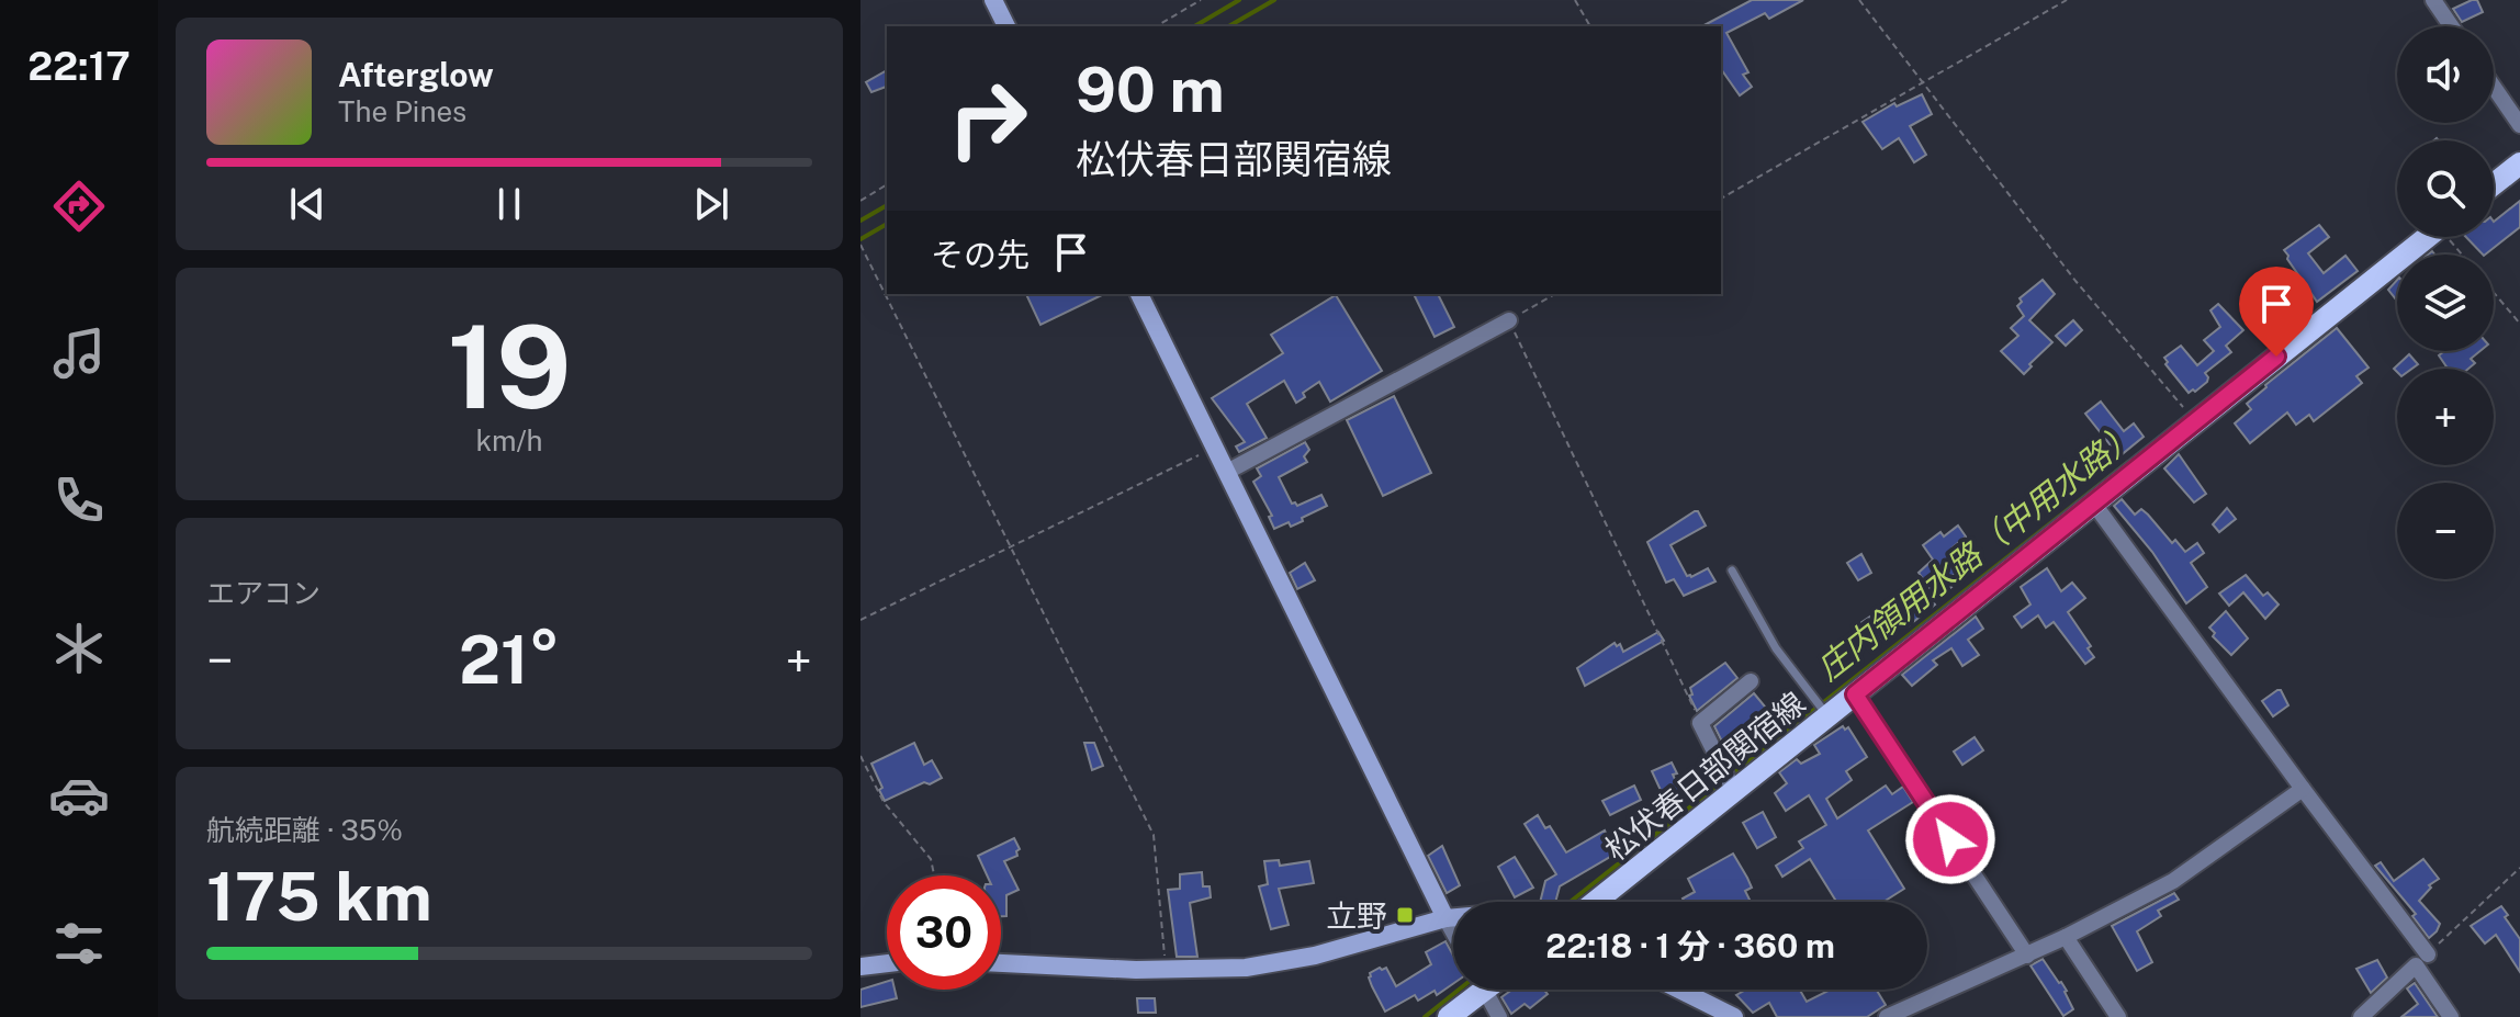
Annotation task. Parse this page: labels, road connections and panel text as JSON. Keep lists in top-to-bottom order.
{
  "streets": {
    "main road": ["松伏春日部関宿線"]
  },
  "water": ["庄内領用水路（中用水路）"],
  "places": {
    "transit": ["立野"]
  },
  "page": {
    "tabs": "22:17",
    "map_buttons": ["+", "−"],
    "turn": ["90 m", "松伏春日部関宿線"],
    "song": ["Afterglow", "The Pines"],
    "then": "その先",
    "tile": [
      ["19", "km/h"],
      "エアコン",
      ["航続距離 · 35%", "175 km"]
    ],
    "heat": ["−", "21°", "+"],
    "limit": "30",
    "trip": "22:18 · 1 分 · 360 m"
  }
}
